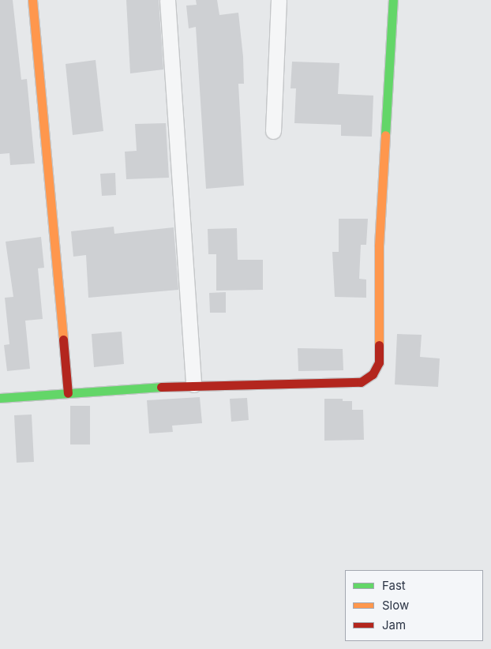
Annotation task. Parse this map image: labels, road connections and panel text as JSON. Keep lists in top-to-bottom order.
{
  "legend": ["Fast", "Slow", "Jam"]
}
